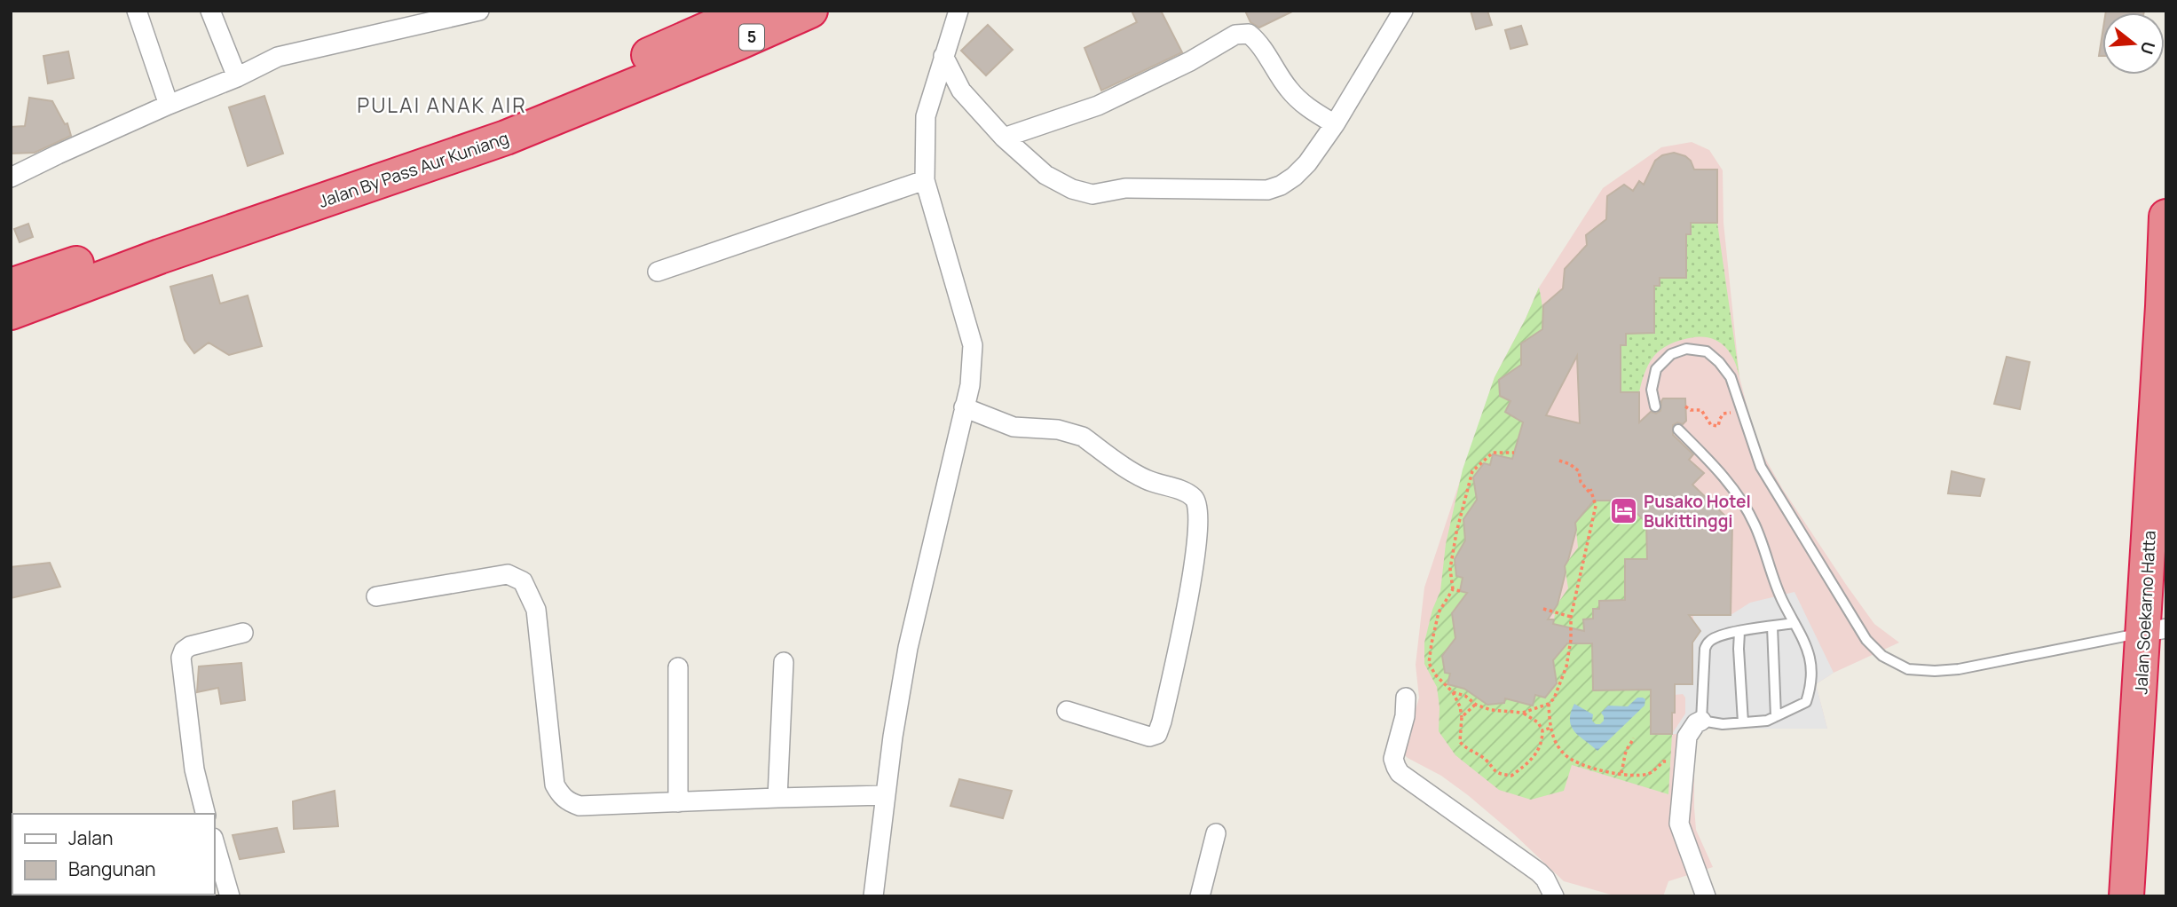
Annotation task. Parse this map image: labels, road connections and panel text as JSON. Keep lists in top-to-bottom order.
{
  "streets": {
    "highway": ["5", "Jalan By Pass Aur Kuniang", "Jalan Soekarno Hatta"]
  },
  "districts": ["PULAI ANAK AIR"],
  "places": {
    "hotel": ["Pusako Hotel Bukittinggi"]
  },
  "legend": ["Jalan", "Bangunan"],
  "north": "right"
}
